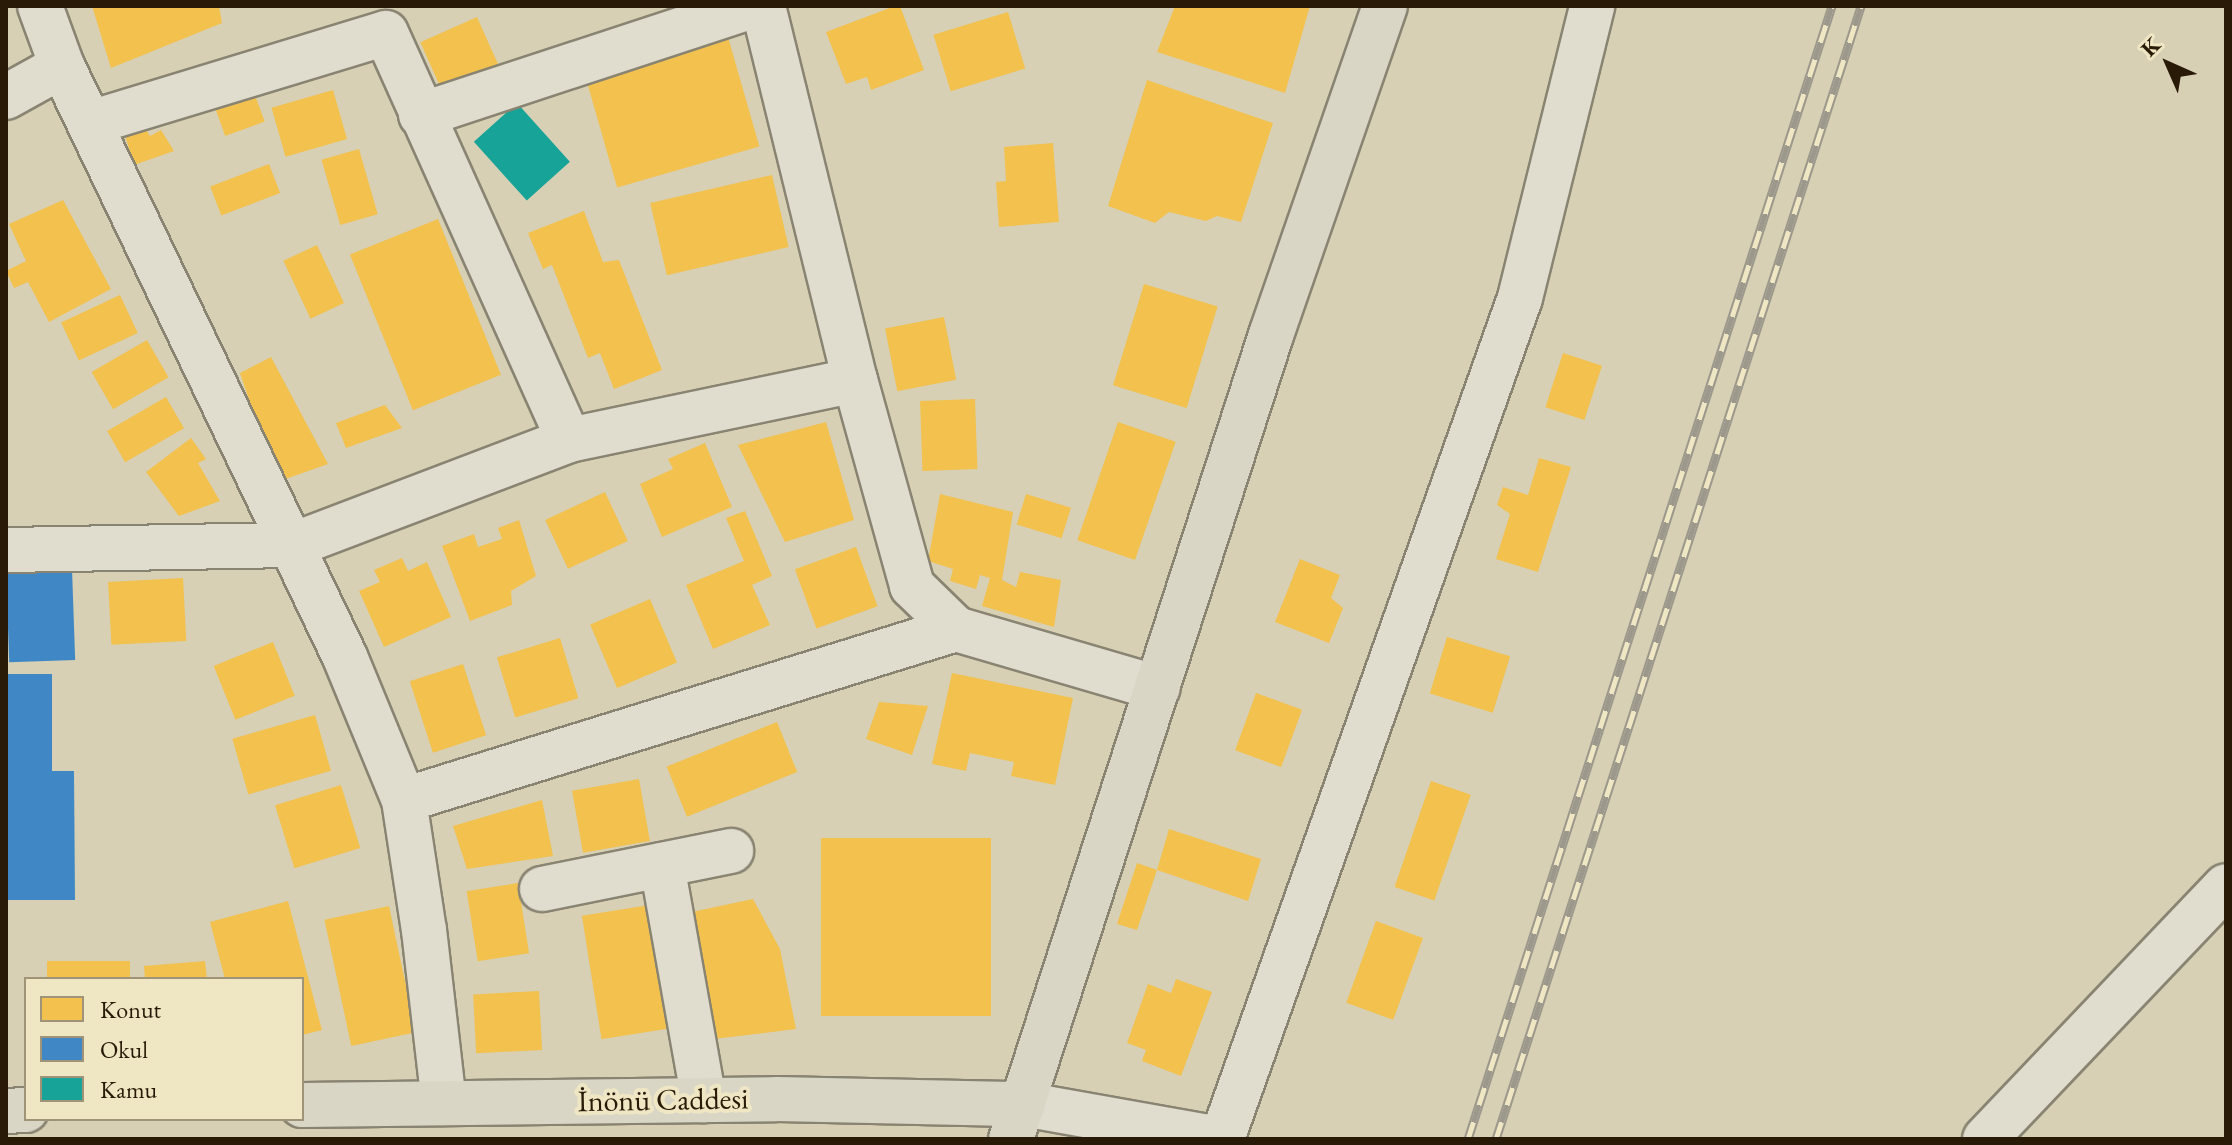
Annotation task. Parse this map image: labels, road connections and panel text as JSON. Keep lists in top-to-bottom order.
{
  "streets": {
    "main road": ["İnönü Caddesi"]
  },
  "legend": ["Konut", "Okul", "Kamu"],
  "north": "top left"
}
